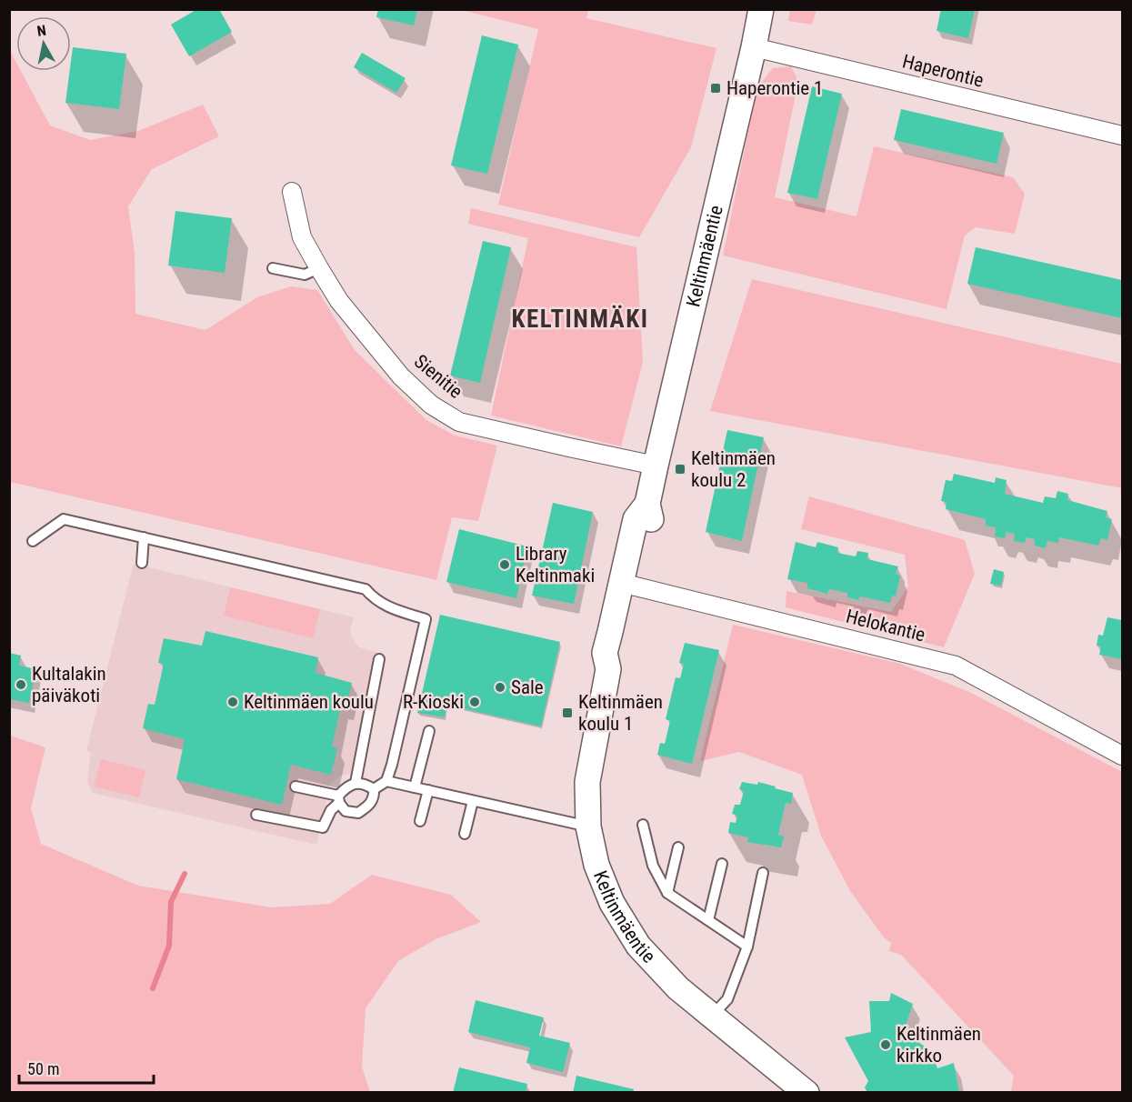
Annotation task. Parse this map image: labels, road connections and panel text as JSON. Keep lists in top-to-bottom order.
{
  "streets": {
    "main road": ["Keltinmäentie"],
    "street": ["Haperontie", "Sienitie", "Helokantie"]
  },
  "crossings": [
    ["Haperontie", "Keltinmäentie"],
    ["Keltinmäentie", "Sienitie"],
    ["Keltinmäentie", "Helokantie"]
  ],
  "districts": ["KELTINMÄKI"],
  "places": {
    "transit": ["Haperontie 1", "Keltinmäen koulu 2", "Keltinmäen koulu 1"],
    "other": [
      "Library Keltinmaki",
      "Kultalakin päiväkoti",
      "Sale",
      "Keltinmäen koulu",
      "R-Kioski",
      "Keltinmäen kirkko"
    ]
  },
  "scale_bar": "50 m",
  "north": "top"
}
